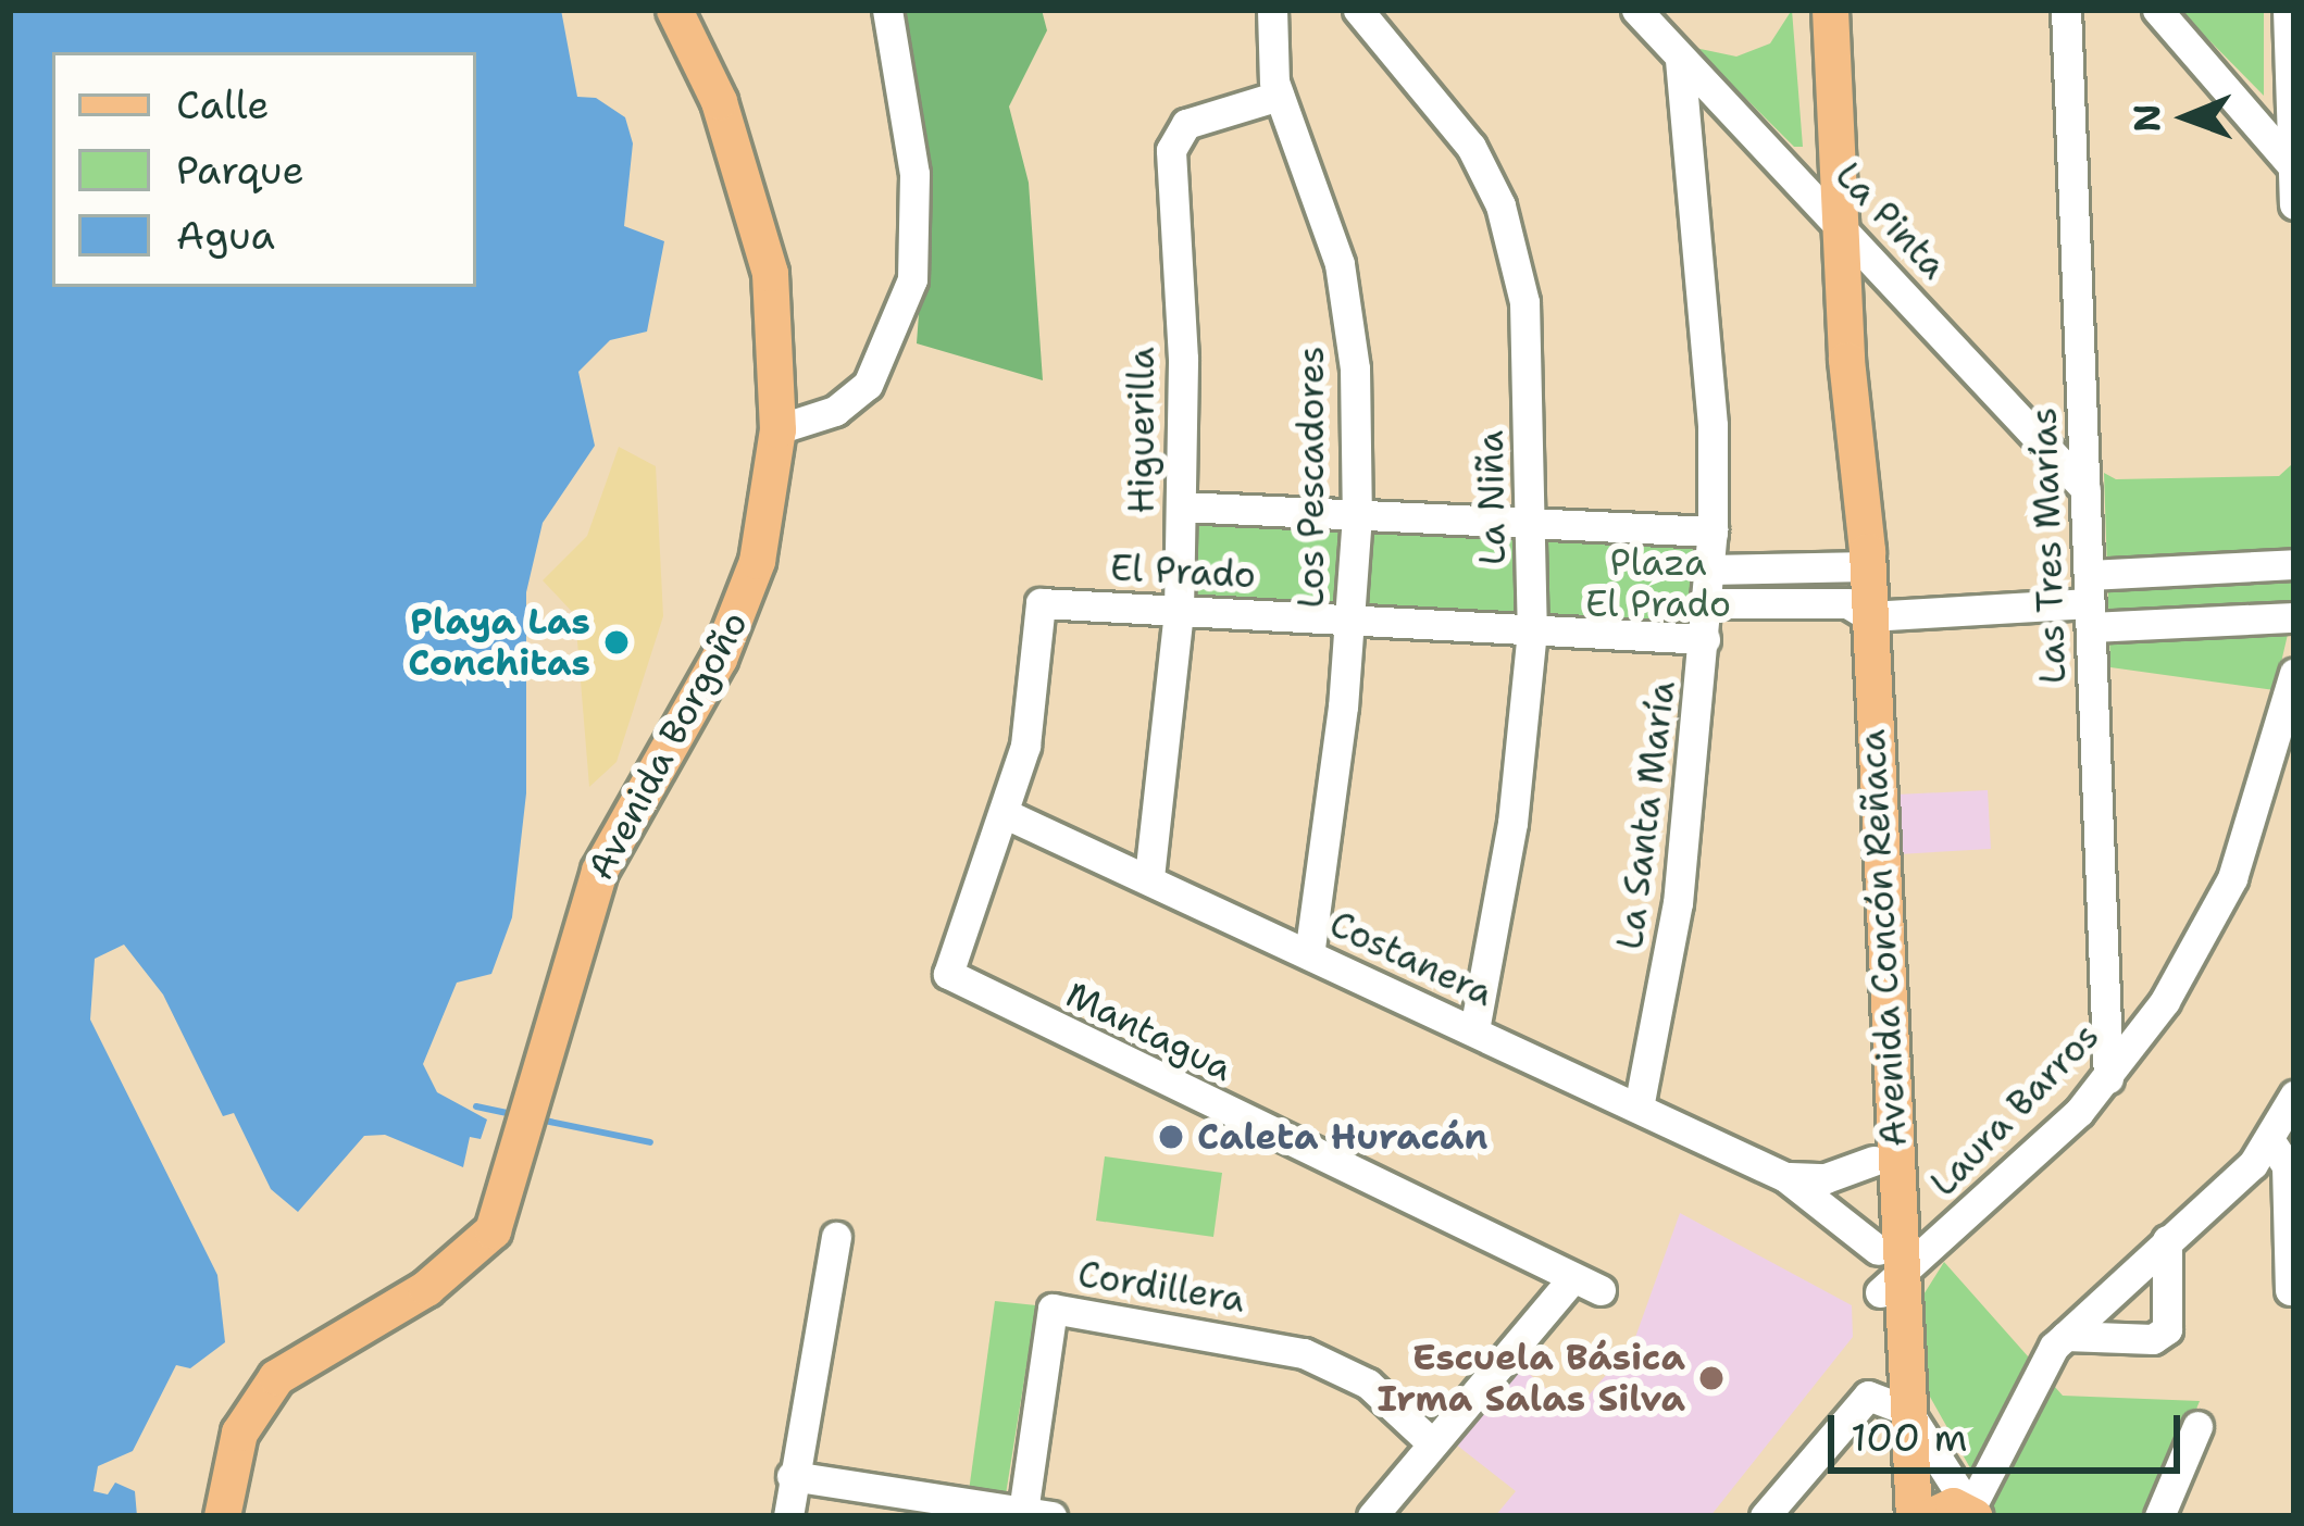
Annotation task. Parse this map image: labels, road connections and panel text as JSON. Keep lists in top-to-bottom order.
{
  "streets": {
    "main road": ["Avenida Borgoño", "Avenida Concón Reñaca"],
    "street": [
      "La Pinta",
      "Higuerilla",
      "Los Pescadores",
      "La Niña",
      "Las Tres Marías",
      "El Prado",
      "La Santa María",
      "Costanera",
      "Mantagua",
      "Laura Barros",
      "Cordillera"
    ]
  },
  "crossings": [
    ["La Pinta", "Las Tres Marías"],
    ["La Pinta", "La Santa María"],
    ["La Pinta", "Avenida Concón Reñaca"],
    ["Higuerilla", "Los Pescadores"],
    ["Higuerilla", "El Prado"],
    ["Higuerilla", "Costanera"],
    ["Los Pescadores", "El Prado"],
    ["Los Pescadores", "Costanera"],
    ["La Niña", "El Prado"],
    ["La Niña", "Costanera"],
    ["Las Tres Marías", "Laura Barros"],
    ["El Prado", "La Santa María"],
    ["El Prado", "Costanera"],
    ["El Prado", "Mantagua"],
    ["La Santa María", "Costanera"],
    ["Avenida Concón Reñaca", "Costanera"],
    ["Avenida Concón Reñaca", "Laura Barros"],
    ["Costanera", "Laura Barros"],
    ["Mantagua", "Cordillera"]
  ],
  "parks": ["Plaza El Prado"],
  "places": ["Playa Las Conchitas", "Caleta Huracán", "Escuela Básica Irma Salas Silva"],
  "legend": ["Calle", "Parque", "Agua"],
  "scale_bar": "100 m",
  "north": "left"
}
